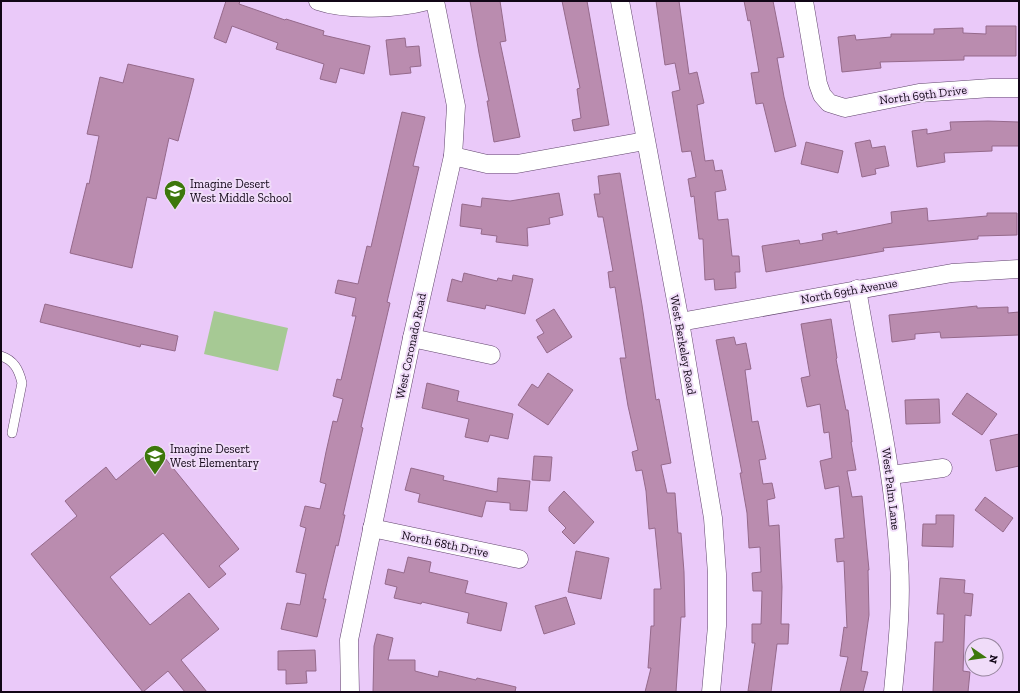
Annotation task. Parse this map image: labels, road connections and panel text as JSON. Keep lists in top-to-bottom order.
{
  "streets": {
    "street": [
      "North 69th Drive",
      "North 69th Avenue",
      "West Berkeley Road",
      "West Coronado Road",
      "West Palm Lane",
      "North 68th Drive"
    ]
  },
  "crossings": [
    ["North 69th Avenue", "West Berkeley Road"],
    ["North 69th Avenue", "West Palm Lane"],
    ["West Coronado Road", "North 68th Drive"]
  ],
  "places": {
    "school or university": ["Imagine Desert West Middle School", "Imagine Desert West Elementary"]
  },
  "north": "right"
}
